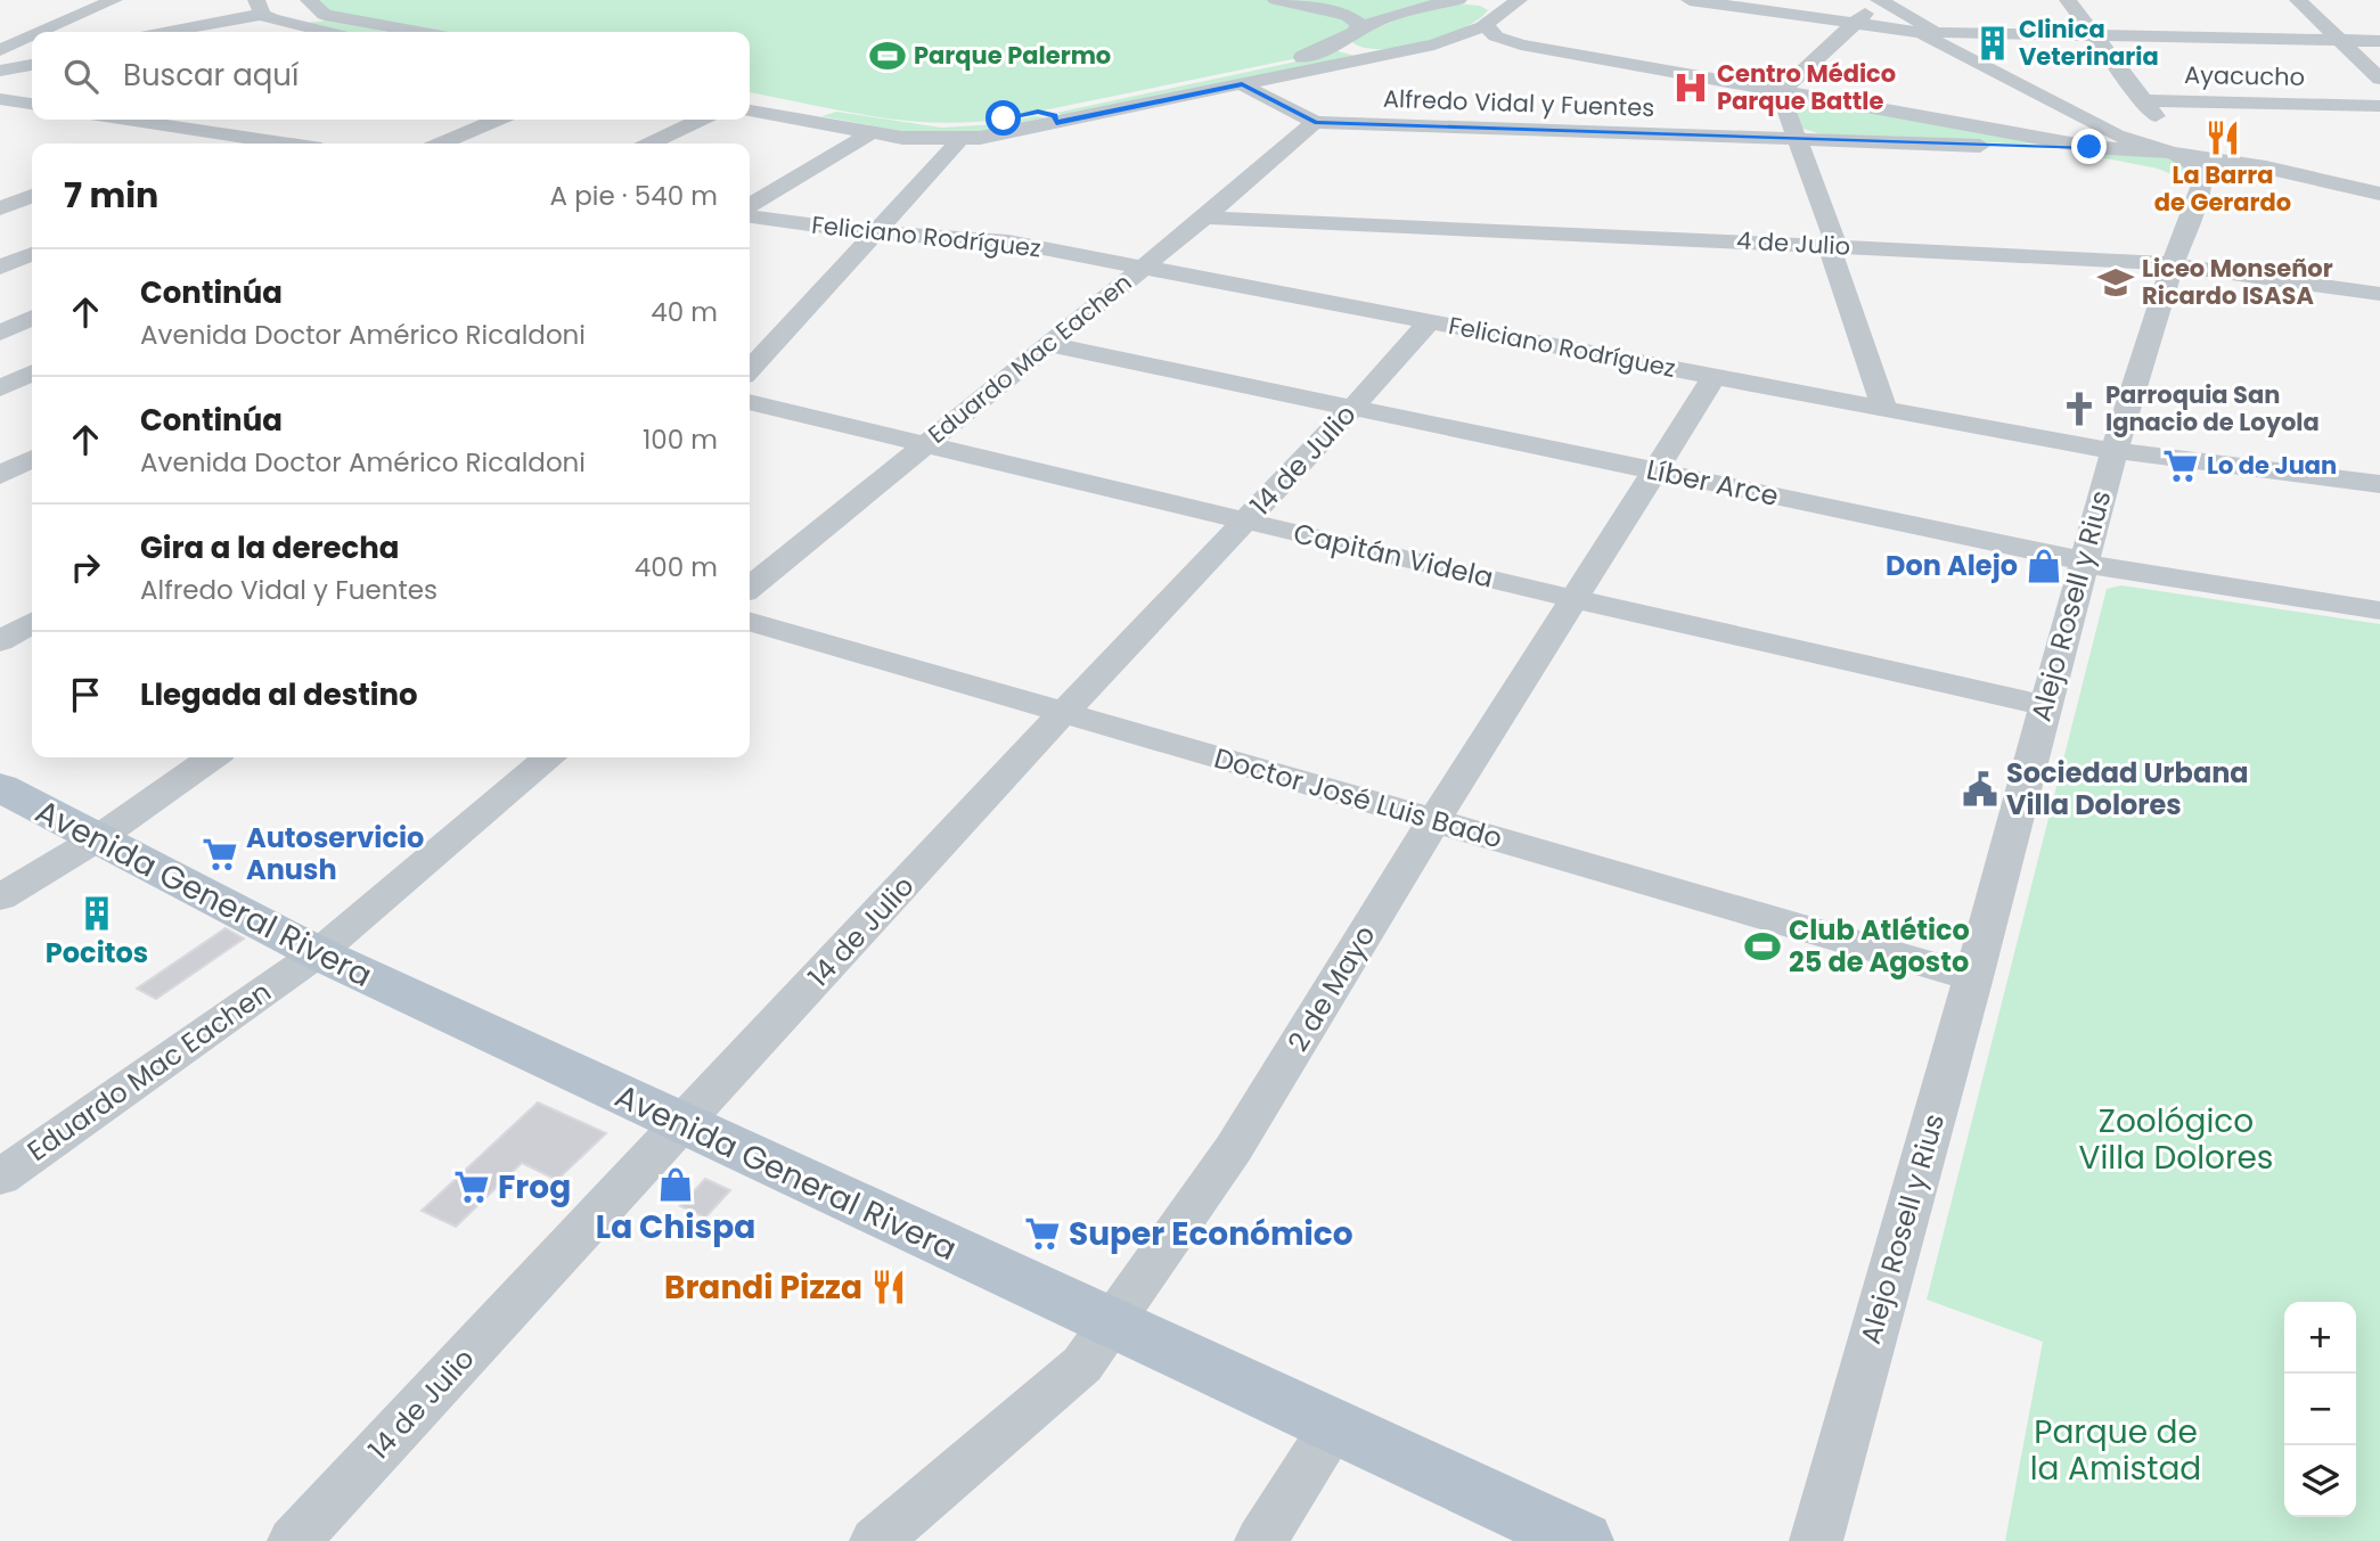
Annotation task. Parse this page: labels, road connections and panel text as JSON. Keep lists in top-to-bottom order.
{
  "streets": {
    "main road": ["Avenida General Rivera"],
    "street": [
      "Ayacucho",
      "Alfredo Vidal y Fuentes",
      "Feliciano Rodríguez",
      "4 de Julio",
      "Eduardo Mac Eachen",
      "14 de Julio",
      "Líber Arce",
      "Capitán Videla",
      "Alejo Rosell y Rius",
      "Doctor José Luis Bado",
      "2 de Mayo"
    ]
  },
  "crossings": [
    ["Alfredo Vidal y Fuentes", "Eduardo Mac Eachen"],
    ["Feliciano Rodríguez", "Eduardo Mac Eachen"],
    ["Feliciano Rodríguez", "14 de Julio"],
    ["Feliciano Rodríguez", "Alejo Rosell y Rius"],
    ["Feliciano Rodríguez", "2 de Mayo"],
    ["4 de Julio", "Eduardo Mac Eachen"],
    ["4 de Julio", "Alejo Rosell y Rius"],
    ["Eduardo Mac Eachen", "Líber Arce"],
    ["Eduardo Mac Eachen", "Capitán Videla"],
    ["Eduardo Mac Eachen", "Avenida General Rivera"],
    ["14 de Julio", "Líber Arce"],
    ["14 de Julio", "Capitán Videla"],
    ["14 de Julio", "Doctor José Luis Bado"],
    ["14 de Julio", "Avenida General Rivera"],
    ["Líber Arce", "Alejo Rosell y Rius"],
    ["Líber Arce", "2 de Mayo"],
    ["Capitán Videla", "Alejo Rosell y Rius"],
    ["Capitán Videla", "2 de Mayo"],
    ["Alejo Rosell y Rius", "Doctor José Luis Bado"],
    ["Doctor José Luis Bado", "2 de Mayo"],
    ["Avenida General Rivera", "2 de Mayo"]
  ],
  "parks": ["Zoológico Villa Dolores", "Parque de la Amistad"],
  "places": {
    "building": ["Clinica Veterinaria", "Pocitos"],
    "sports": ["Parque Palermo", "Club Atlético 25 de Agosto"],
    "hospital": ["Centro Médico Parque Battle"],
    "restaurant": ["La Barra de Gerardo", "Brandi Pizza"],
    "school or university": ["Liceo Monseñor Ricardo ISASA"],
    "church": ["Parroquia San Ignacio de Loyola"],
    "supermarket": [
      "Lo de Juan",
      "Autoservicio Anush",
      "Frog",
      "Super Económico"
    ],
    "shop": ["Don Alejo", "La Chispa"],
    "public building": ["Sociedad Urbana Villa Dolores"]
  },
  "page": {
    "search": "Buscar aquí",
    "heading": ["7 min", "A pie · 540 m"],
    "list": [
      ["Continúa", "Avenida Doctor Américo Ricaldoni", "40 m"],
      ["Continúa", "Avenida Doctor Américo Ricaldoni", "100 m"],
      ["Gira a la derecha", "Alfredo Vidal y Fuentes", "400 m"],
      "Llegada al destino"
    ],
    "map_buttons": ["+", "−"]
  }
}
